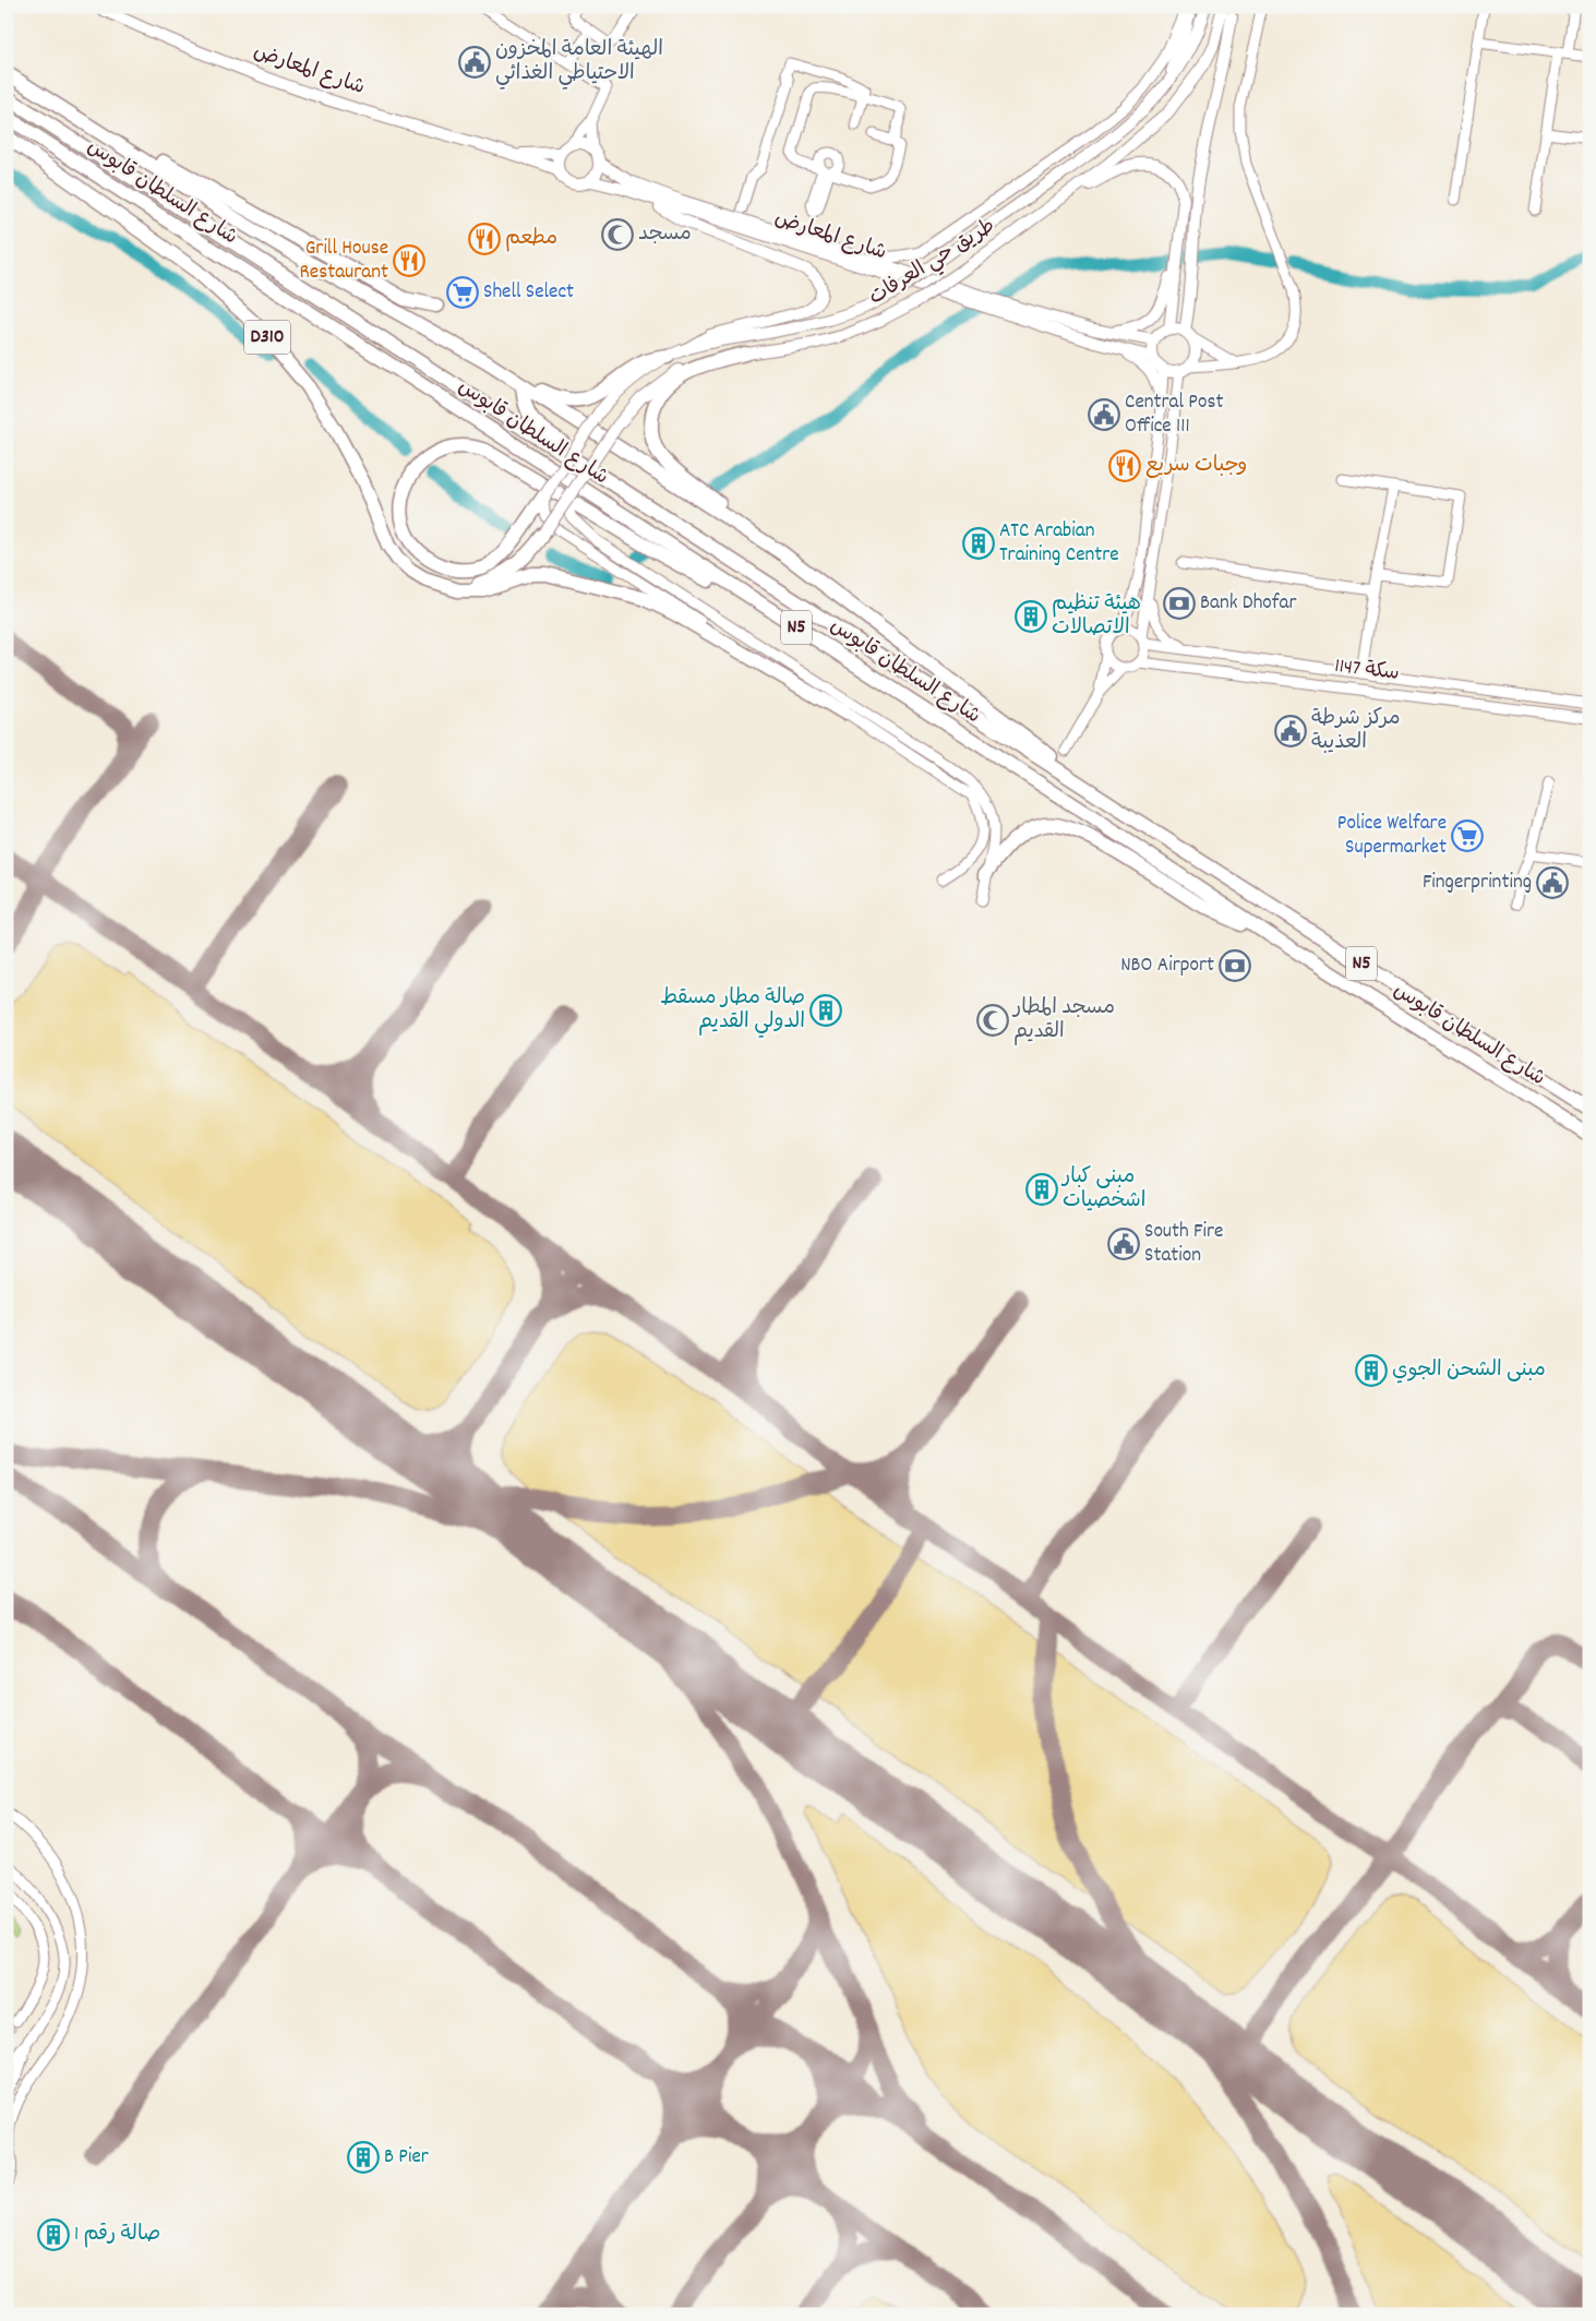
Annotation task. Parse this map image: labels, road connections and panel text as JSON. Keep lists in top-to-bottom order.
{
  "streets": {
    "highway": ["شارع السلطان قابوس", "D310", "N5"],
    "main road": ["شارع المعارض", "طريق حي العرفات"],
    "street": ["سكة 1147"]
  },
  "places": {
    "public building": [
      "الهيئة العامة المخزون الاحتياطي الغذائي",
      "Central Post Office 111",
      "مركز شرطة العذيبة",
      "Fingerprinting",
      "South Fire Station"
    ],
    "mosque": ["مسجد", "مسجد المطار القديم"],
    "restaurant": ["مطعم", "Grill House Restaurant", "وجبات سريع"],
    "supermarket": ["Shell Select", "Police Welfare Supermarket"],
    "building": [
      "ATC Arabian Training Centre",
      "هيئة تنظيم الاتصالات",
      "صالة مطار مسقط الدولي القديم",
      "مبنى كبار اشخصيات",
      "مبنى الشحن الجوي",
      "B Pier",
      "صالة رقم 1"
    ],
    "bank": ["Bank Dhofar", "NBO Airport"]
  }
}
